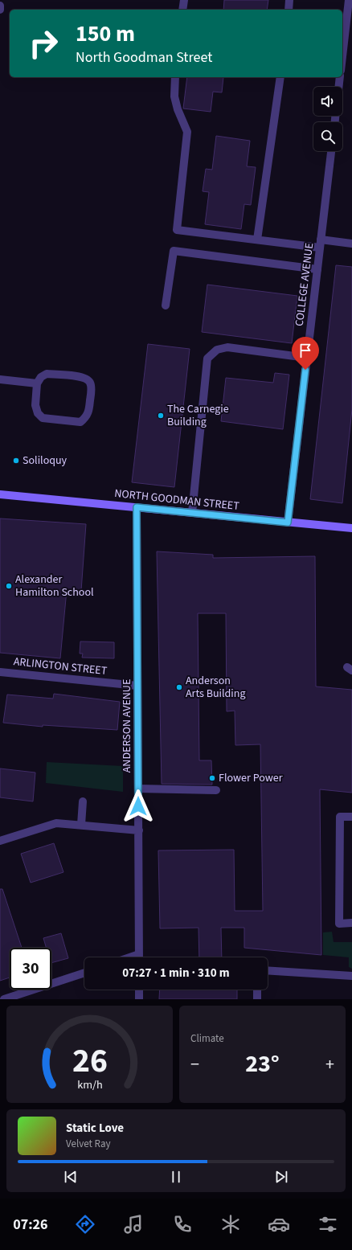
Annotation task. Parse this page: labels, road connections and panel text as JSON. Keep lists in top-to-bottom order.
{
  "streets": {
    "main road": ["NORTH GOODMAN STREET"],
    "street": ["COLLEGE AVENUE", "ARLINGTON STREET", "ANDERSON AVENUE"]
  },
  "crossings": [
    ["COLLEGE AVENUE", "NORTH GOODMAN STREET"],
    ["NORTH GOODMAN STREET", "ANDERSON AVENUE"],
    ["ARLINGTON STREET", "ANDERSON AVENUE"]
  ],
  "places": [
    "The Carnegie Building",
    "Soliloquy",
    "Alexander Hamilton School",
    "Anderson Arts Building",
    "Flower Power"
  ],
  "page": {
    "turn": ["150 m", "North Goodman Street"],
    "limit": "30",
    "trip": "07:27 · 1 min · 310 m",
    "tile": "Climate",
    "heat": ["−", "23°", "+"],
    "song": ["Static Love", "Velvet Ray"],
    "tabs": "07:26",
    "gauge": ["26", "km/h"]
  }
}
